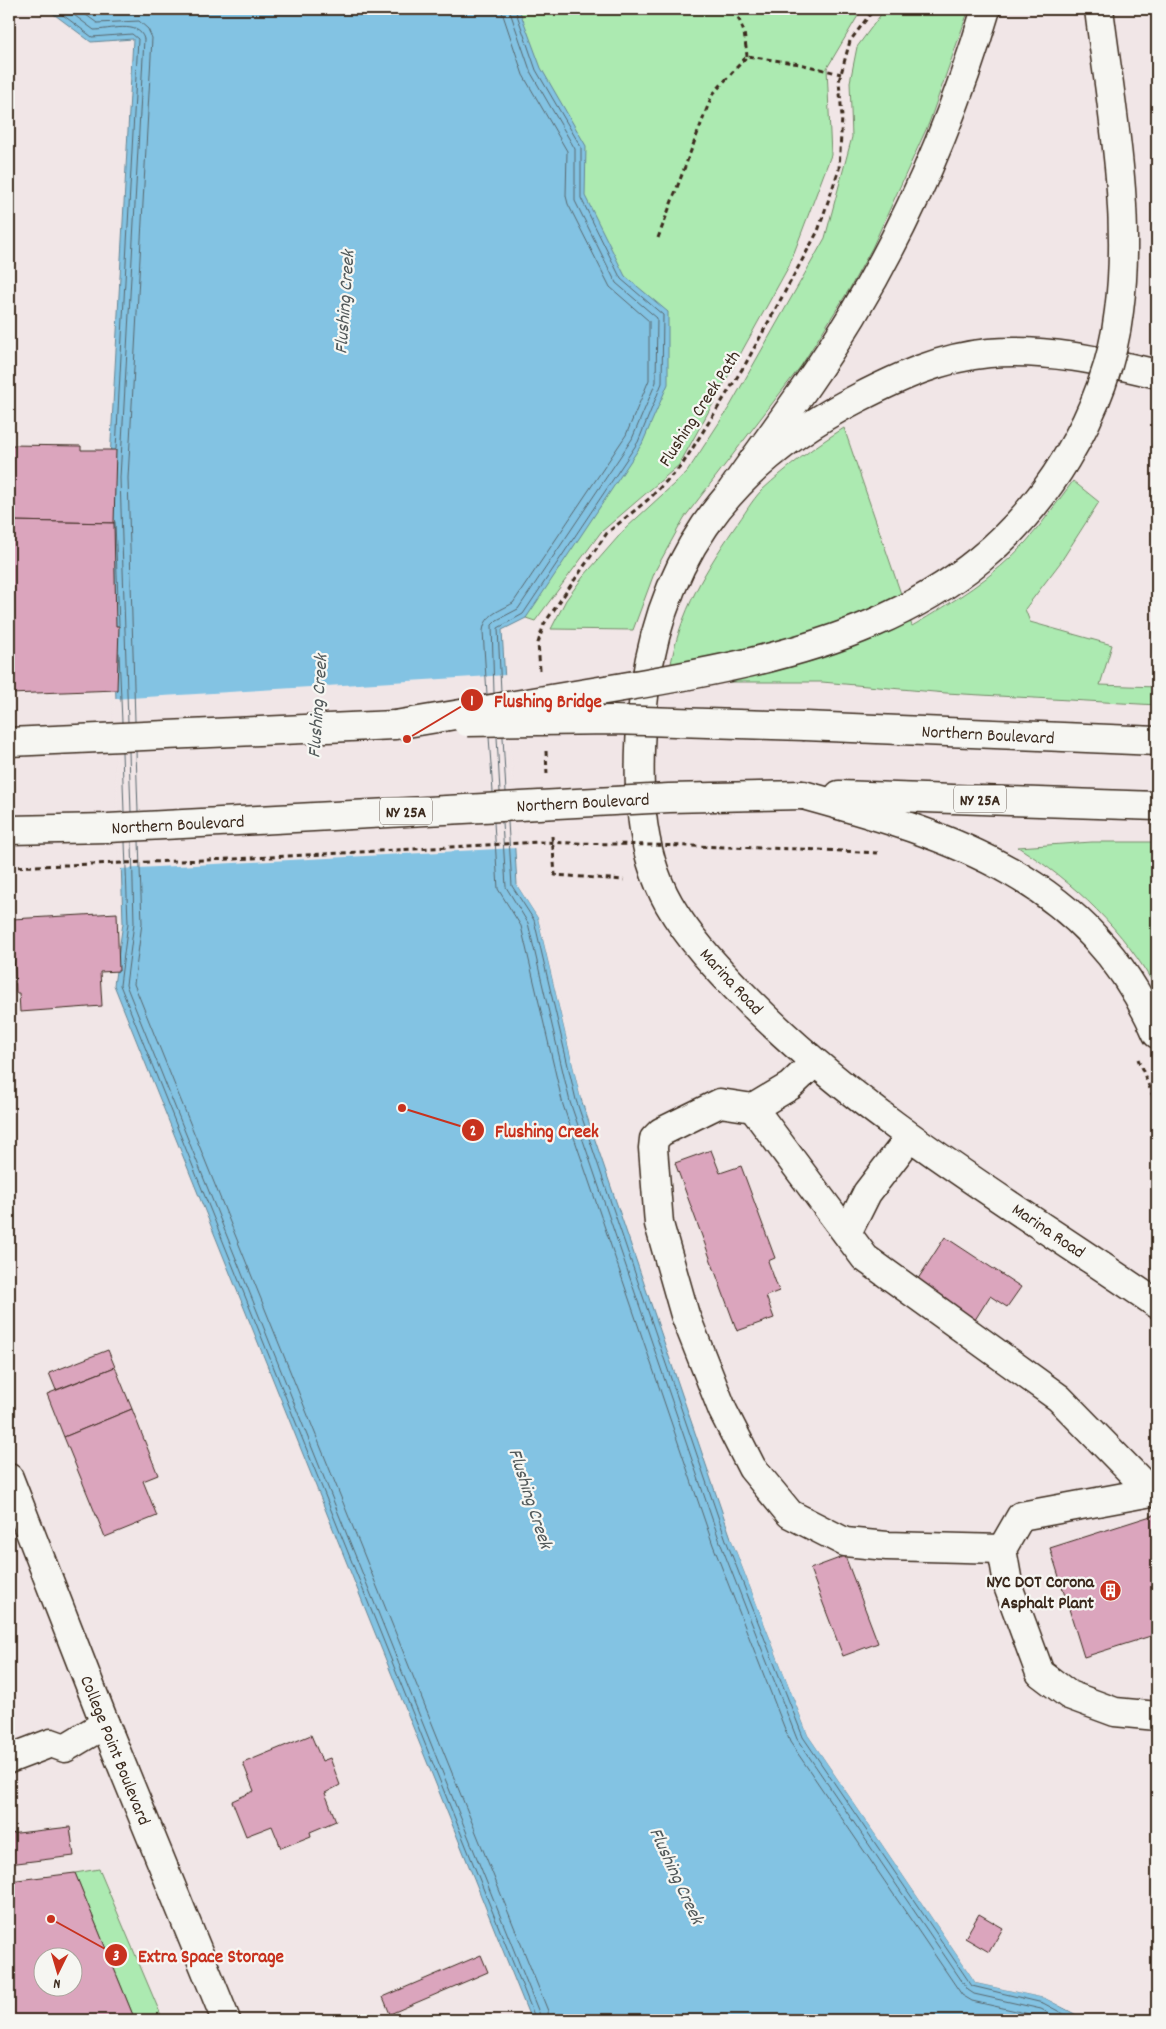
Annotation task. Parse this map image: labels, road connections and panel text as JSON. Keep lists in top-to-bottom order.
{
  "streets": {
    "main road": [
      "Northern Boulevard",
      "NY 25A",
      "Marina Road",
      "College Point Boulevard"
    ],
    "path": ["Flushing Creek Path"]
  },
  "water": ["Flushing Creek"],
  "places": {
    "other": ["Flushing Bridge", "Flushing Creek", "Extra Space Storage"],
    "building": ["NYC DOT Corona Asphalt Plant"]
  },
  "north": "bottom"
}
